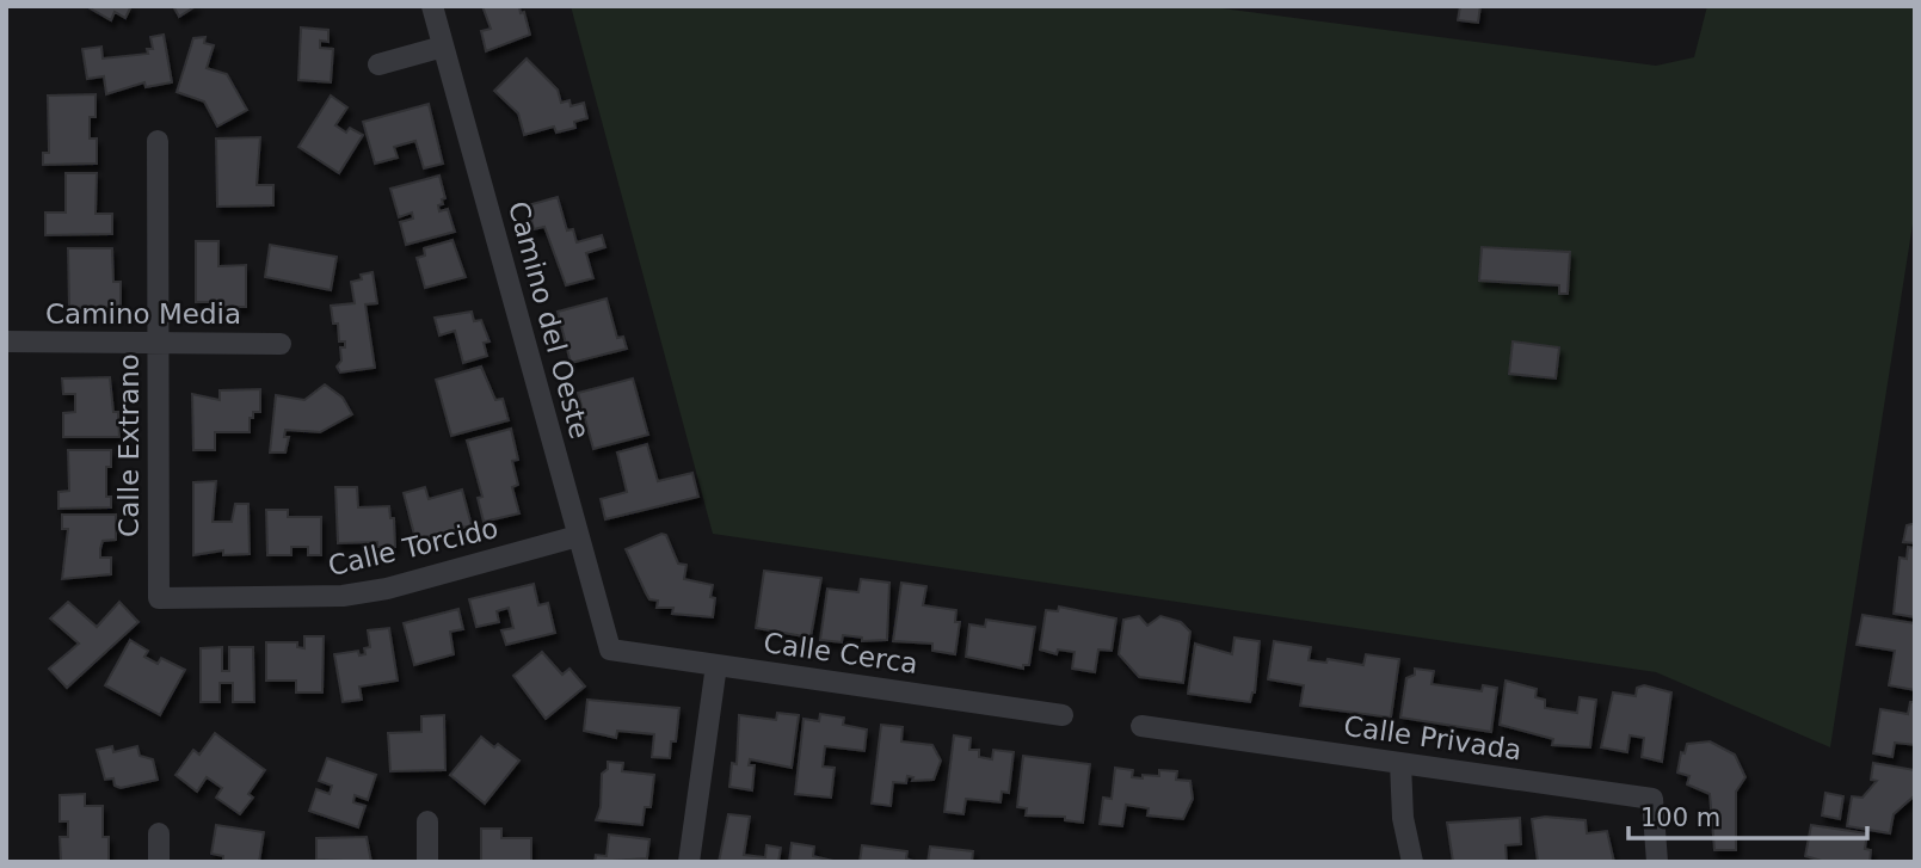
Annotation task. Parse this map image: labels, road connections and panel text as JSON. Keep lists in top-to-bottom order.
{
  "streets": {
    "street": [
      "Camino Media",
      "Camino del Oeste",
      "Calle Extrano",
      "Calle Torcido",
      "Calle Cerca",
      "Calle Privada"
    ]
  },
  "crossings": [
    ["Camino Media", "Calle Extrano"],
    ["Camino del Oeste", "Calle Torcido"],
    ["Camino del Oeste", "Calle Cerca"],
    ["Calle Extrano", "Calle Torcido"]
  ],
  "scale_bar": "100 m"
}
